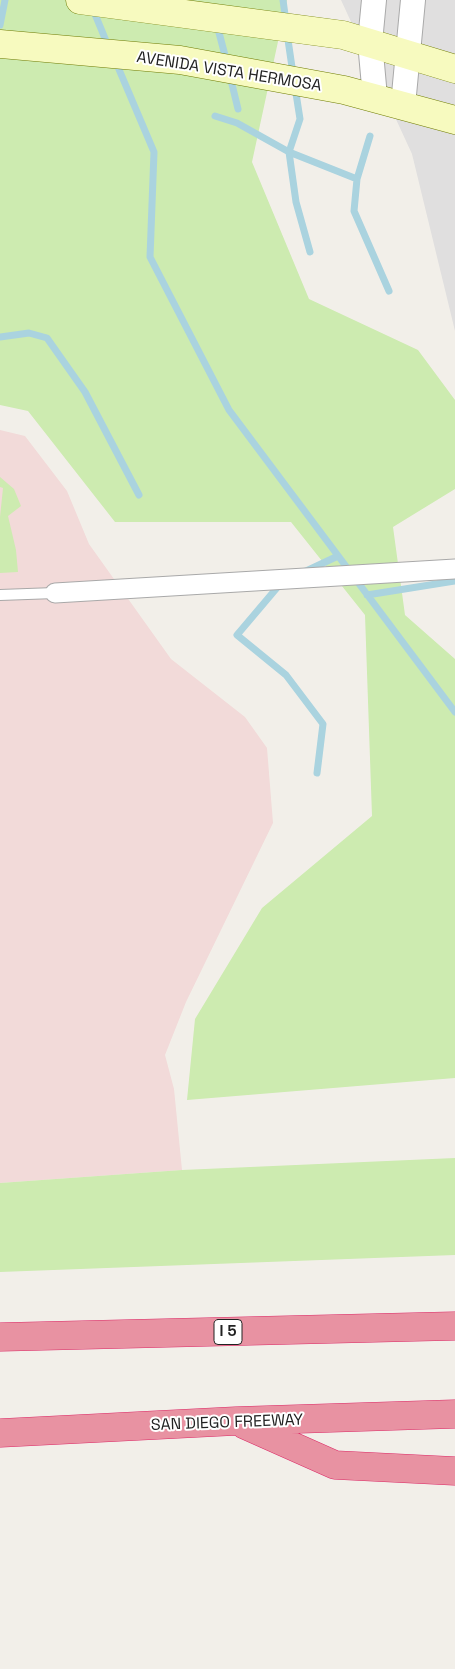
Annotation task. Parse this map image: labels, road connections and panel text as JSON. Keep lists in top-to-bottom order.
{
  "streets": {
    "highway": ["I 5", "SAN DIEGO FREEWAY"],
    "main road": ["AVENIDA VISTA HERMOSA"]
  }
}
